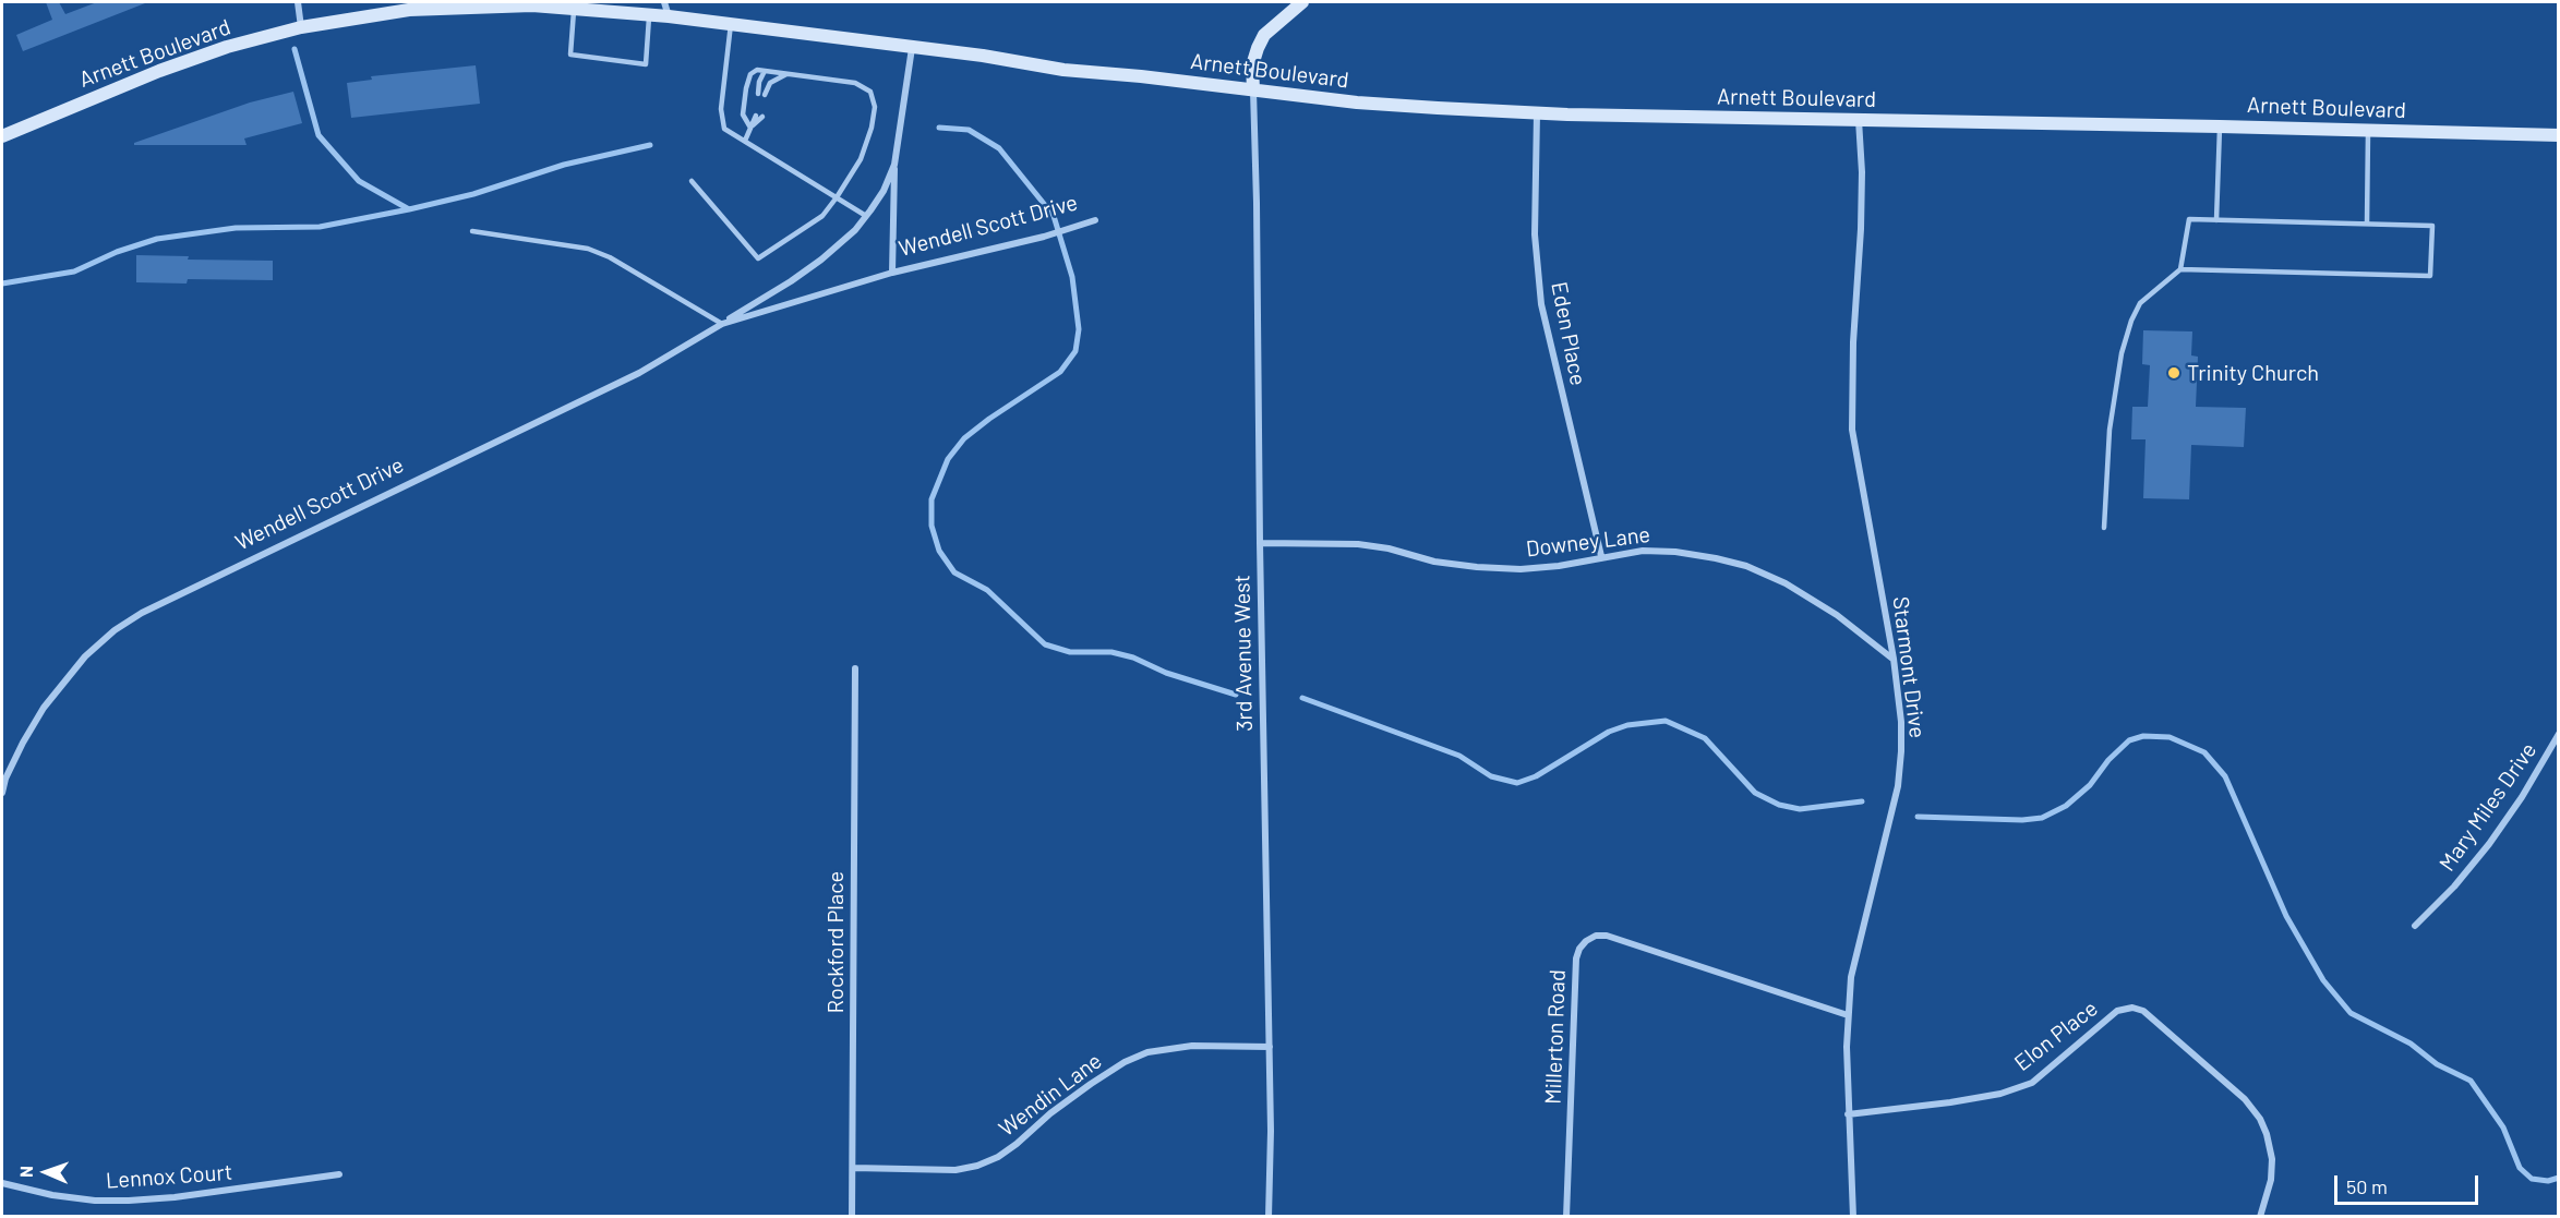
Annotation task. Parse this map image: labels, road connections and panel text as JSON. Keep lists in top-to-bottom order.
{
  "streets": {
    "main road": ["Arnett Boulevard"],
    "street": [
      "Wendell Scott Drive",
      "Eden Place",
      "Downey Lane",
      "3rd Avenue West",
      "Starmont Drive",
      "Mary Miles Drive",
      "Rockford Place",
      "Elon Place",
      "Millerton Road",
      "Wendin Lane",
      "Lennox Court"
    ]
  },
  "crossings": [
    ["Arnett Boulevard", "Wendell Scott Drive"],
    ["Arnett Boulevard", "Eden Place"],
    ["Arnett Boulevard", "3rd Avenue West"],
    ["Arnett Boulevard", "Starmont Drive"],
    ["Eden Place", "Downey Lane"],
    ["Downey Lane", "3rd Avenue West"],
    ["Downey Lane", "Starmont Drive"],
    ["3rd Avenue West", "Wendin Lane"],
    ["Starmont Drive", "Elon Place"],
    ["Starmont Drive", "Millerton Road"],
    ["Rockford Place", "Wendin Lane"]
  ],
  "places": ["Trinity Church"],
  "scale_bar": "50 m",
  "north": "left"
}
